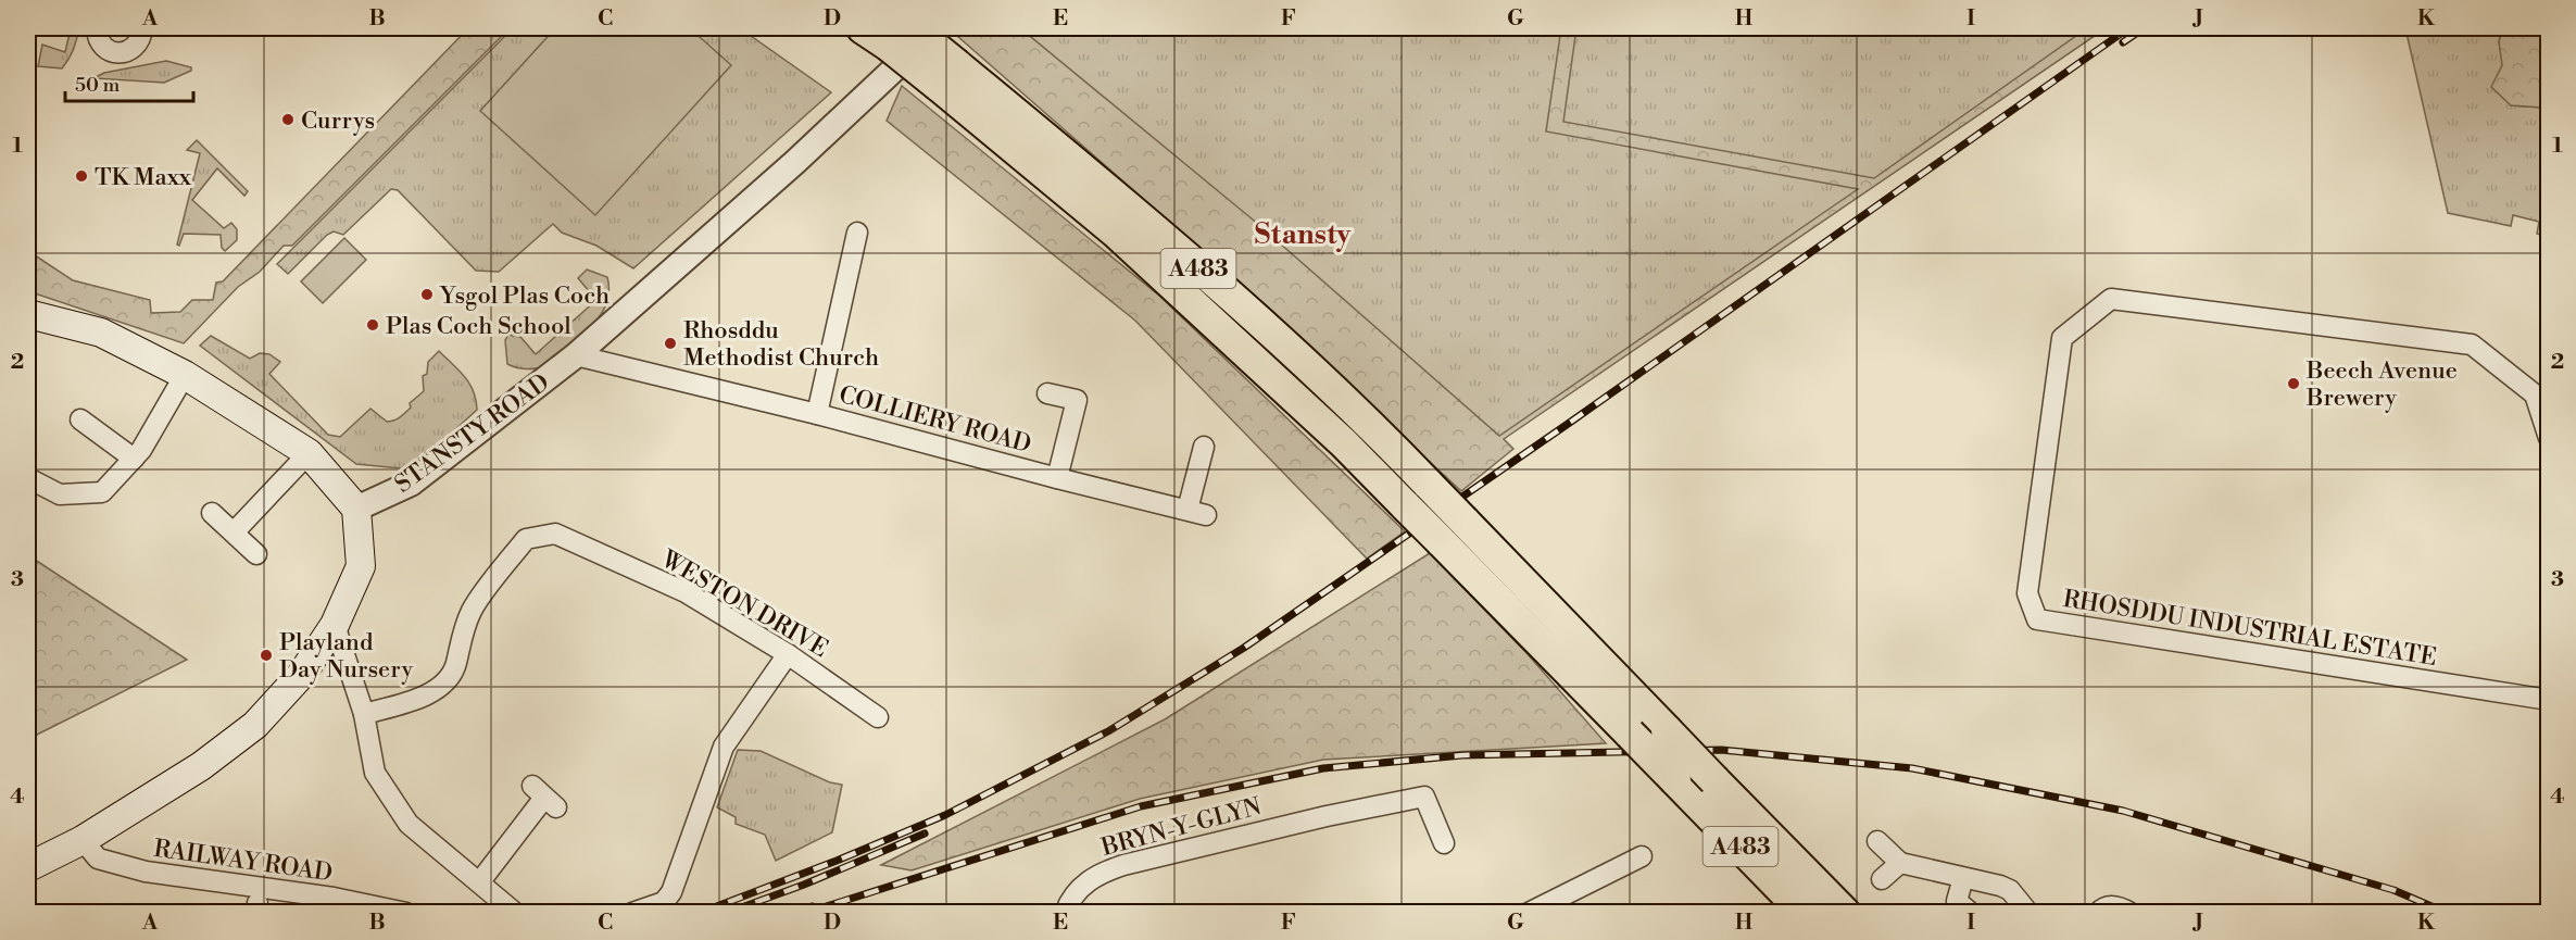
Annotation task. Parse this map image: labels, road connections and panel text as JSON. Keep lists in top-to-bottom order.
{
  "streets": {
    "highway": ["A483"],
    "street": [
      "COLLIERY ROAD",
      "STANSTY ROAD",
      "WESTON DRIVE",
      "RHOSDDU INDUSTRIAL ESTATE",
      "BRYN-Y-GLYN",
      "RAILWAY ROAD"
    ]
  },
  "crossings": [
    ["COLLIERY ROAD", "STANSTY ROAD"]
  ],
  "districts": ["Stansty"],
  "places": [
    "Currys",
    "TK Maxx",
    "Ysgol Plas Coch",
    "Plas Coch School",
    "Rhosddu Methodist Church",
    "Beech Avenue Brewery",
    "Playland Day Nursery"
  ],
  "scale_bar": "50 m",
  "grid": {
    "columns": [
      "A",
      "B",
      "C",
      "D",
      "E",
      "F",
      "G",
      "H",
      "I",
      "J",
      "K"
    ],
    "rows": [
      "1",
      "2",
      "3",
      "4"
    ]
  }
}
